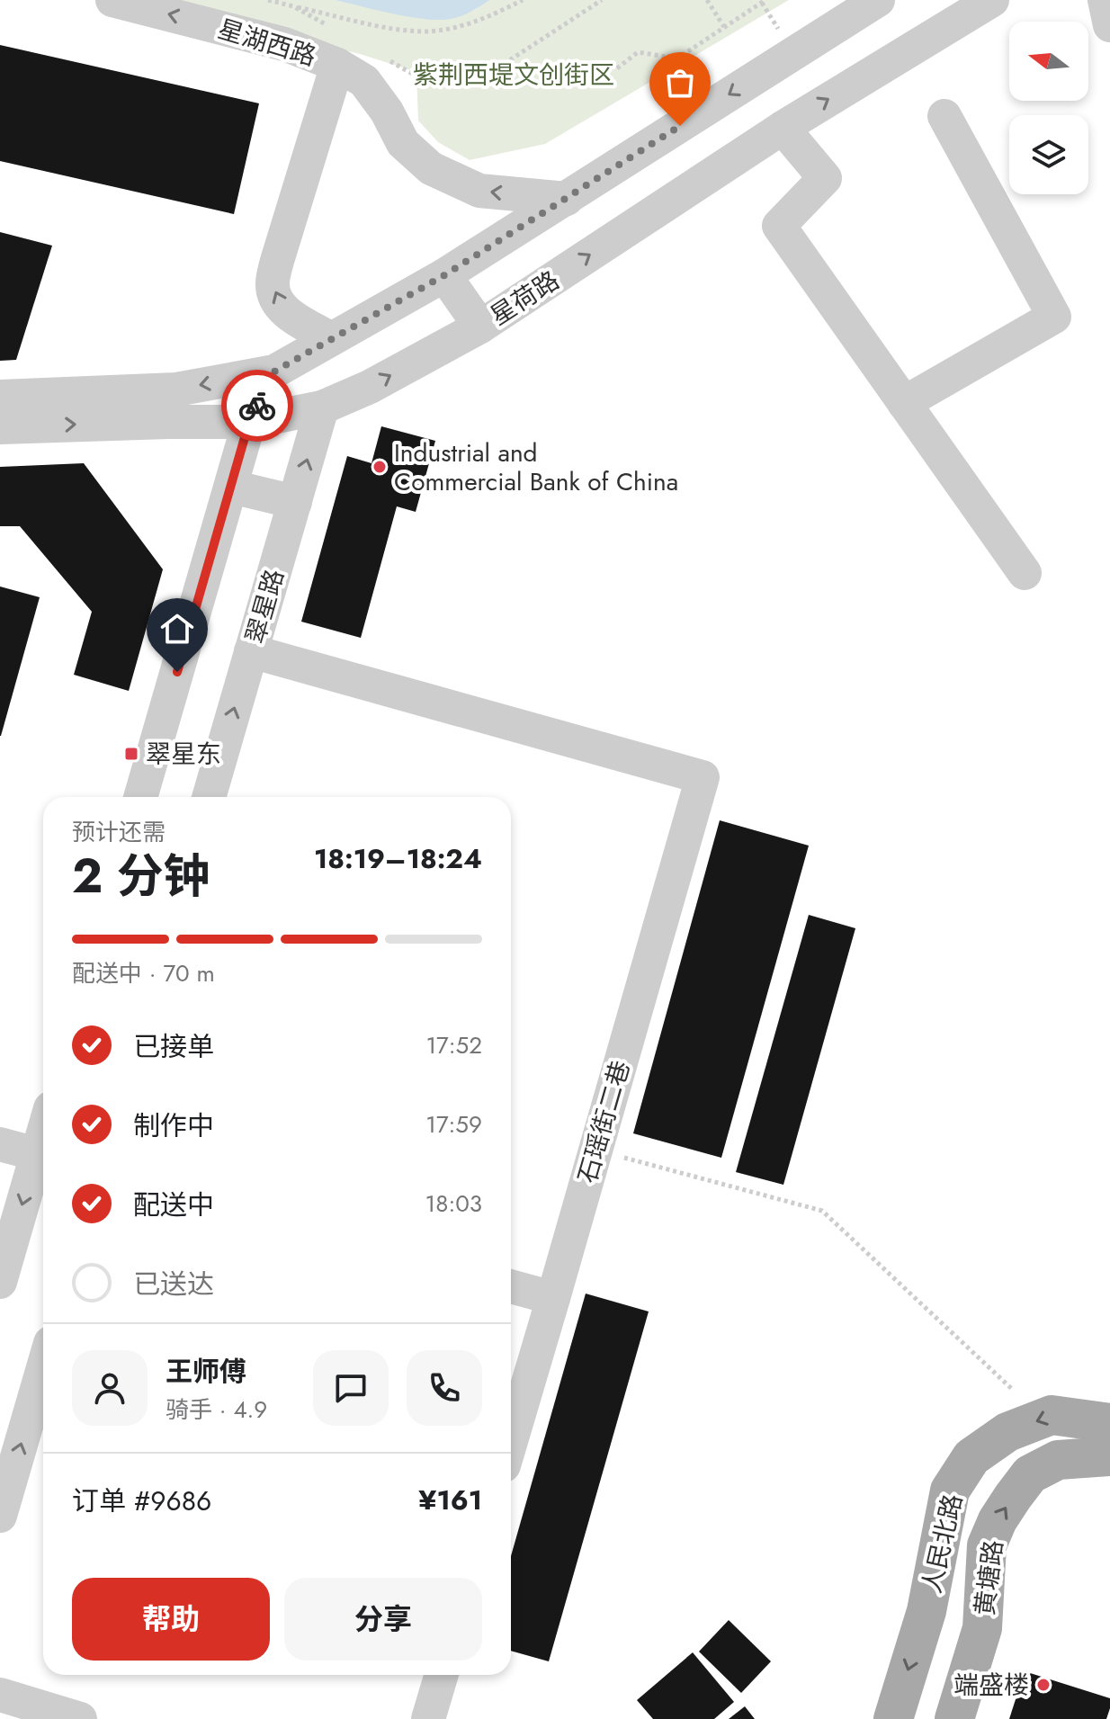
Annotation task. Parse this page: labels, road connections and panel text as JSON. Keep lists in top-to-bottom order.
{
  "streets": {
    "main road": ["人民北路", "黄塘路"],
    "street": [
      "星湖西路",
      "星荷路",
      "翠星路",
      "石瑶街二巷"
    ]
  },
  "crossings": [
    ["星荷路", "翠星路"],
    ["翠星路", "石瑶街二巷"]
  ],
  "one_way": ["星湖西路", "人民北路", "黄塘路"],
  "parks": ["紫荆西堤文创街区"],
  "places": {
    "other": ["Industrial and Commercial Bank of China", "端盛楼"],
    "transit": ["翠星东"]
  },
  "north": "left",
  "page": {
    "heading": ["2 分钟", "预计还需", "18:19–18:24"],
    "panel": [
      "王师傅",
      "骑手 · 4.9",
      "订单 #9686",
      "¥161"
    ],
    "bar": "配送中 · 70 m",
    "list": [
      ["已接单", "17:52"],
      ["制作中", "17:59"],
      ["配送中", "18:03"],
      "已送达"
    ],
    "buttons": ["帮助", "分享"]
  }
}
